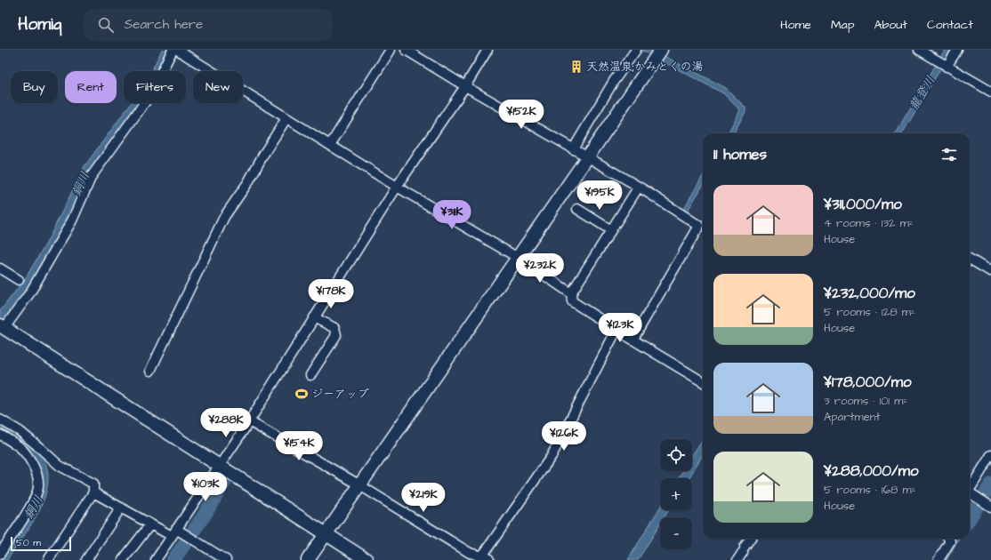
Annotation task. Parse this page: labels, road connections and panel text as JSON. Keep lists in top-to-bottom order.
{
  "water": ["龍登川", "銅川"],
  "places": {
    "building": ["天然温泉;かみとくの湯"],
    "sports": ["ジーアップ"]
  },
  "scale_bar": "50 m",
  "page": {
    "header": "Homiq",
    "search": "Search here",
    "nav": [
      "Home",
      "Map",
      "About",
      "Contact"
    ],
    "chip": [
      "Buy",
      "Rent",
      "Filters",
      "New"
    ],
    "price": [
      "¥152K",
      "¥195K",
      "¥311K",
      "¥232K",
      "¥178K",
      "¥123K",
      "¥288K",
      "¥126K",
      "¥154K",
      "¥103K",
      "¥219K"
    ],
    "heading": "11 homes",
    "list": [
      {
        "name": "¥311,000/mo",
        "note": "4 rooms · 132 m² · House"
      },
      {
        "name": "¥232,000/mo",
        "note": "5 rooms · 128 m² · House"
      },
      {
        "name": "¥178,000/mo",
        "note": "3 rooms · 101 m² · Apartment"
      },
      {
        "name": "¥288,000/mo",
        "note": "5 rooms · 168 m² · House"
      }
    ],
    "map_buttons": ["+", "−"],
    "scale": "50 m"
  }
}
